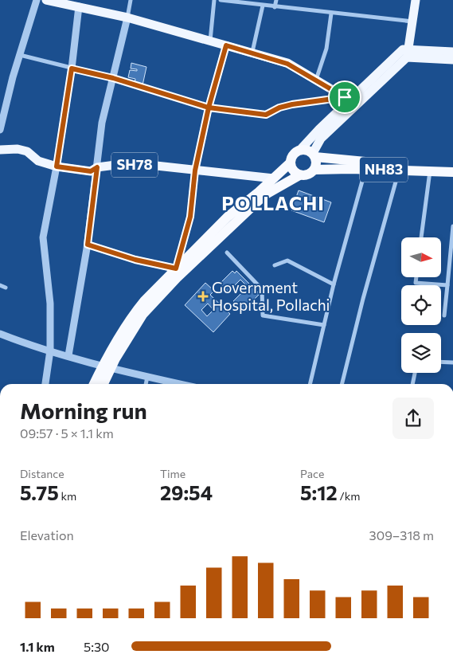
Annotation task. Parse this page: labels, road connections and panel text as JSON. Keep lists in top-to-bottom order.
{
  "streets": {
    "highway": ["NH83"],
    "main road": ["SH78"]
  },
  "crossings": [
    ["SH78", "NH83"]
  ],
  "districts": ["POLLACHI"],
  "places": {
    "health": ["Government Hospital, Pollachi"]
  },
  "north": "right",
  "page": {
    "heading": ["Morning run", "09:57 · 5 × 1.1 km"],
    "stats": [
      ["Distance", "5.75 km"],
      ["Time", "29:54"],
      ["Pace", "5:12 /km"]
    ],
    "chart": ["Elevation", "309–318 m"],
    "list": [
      {
        "name": "1.1 km",
        "note": "5:30"
      }
    ]
  }
}
